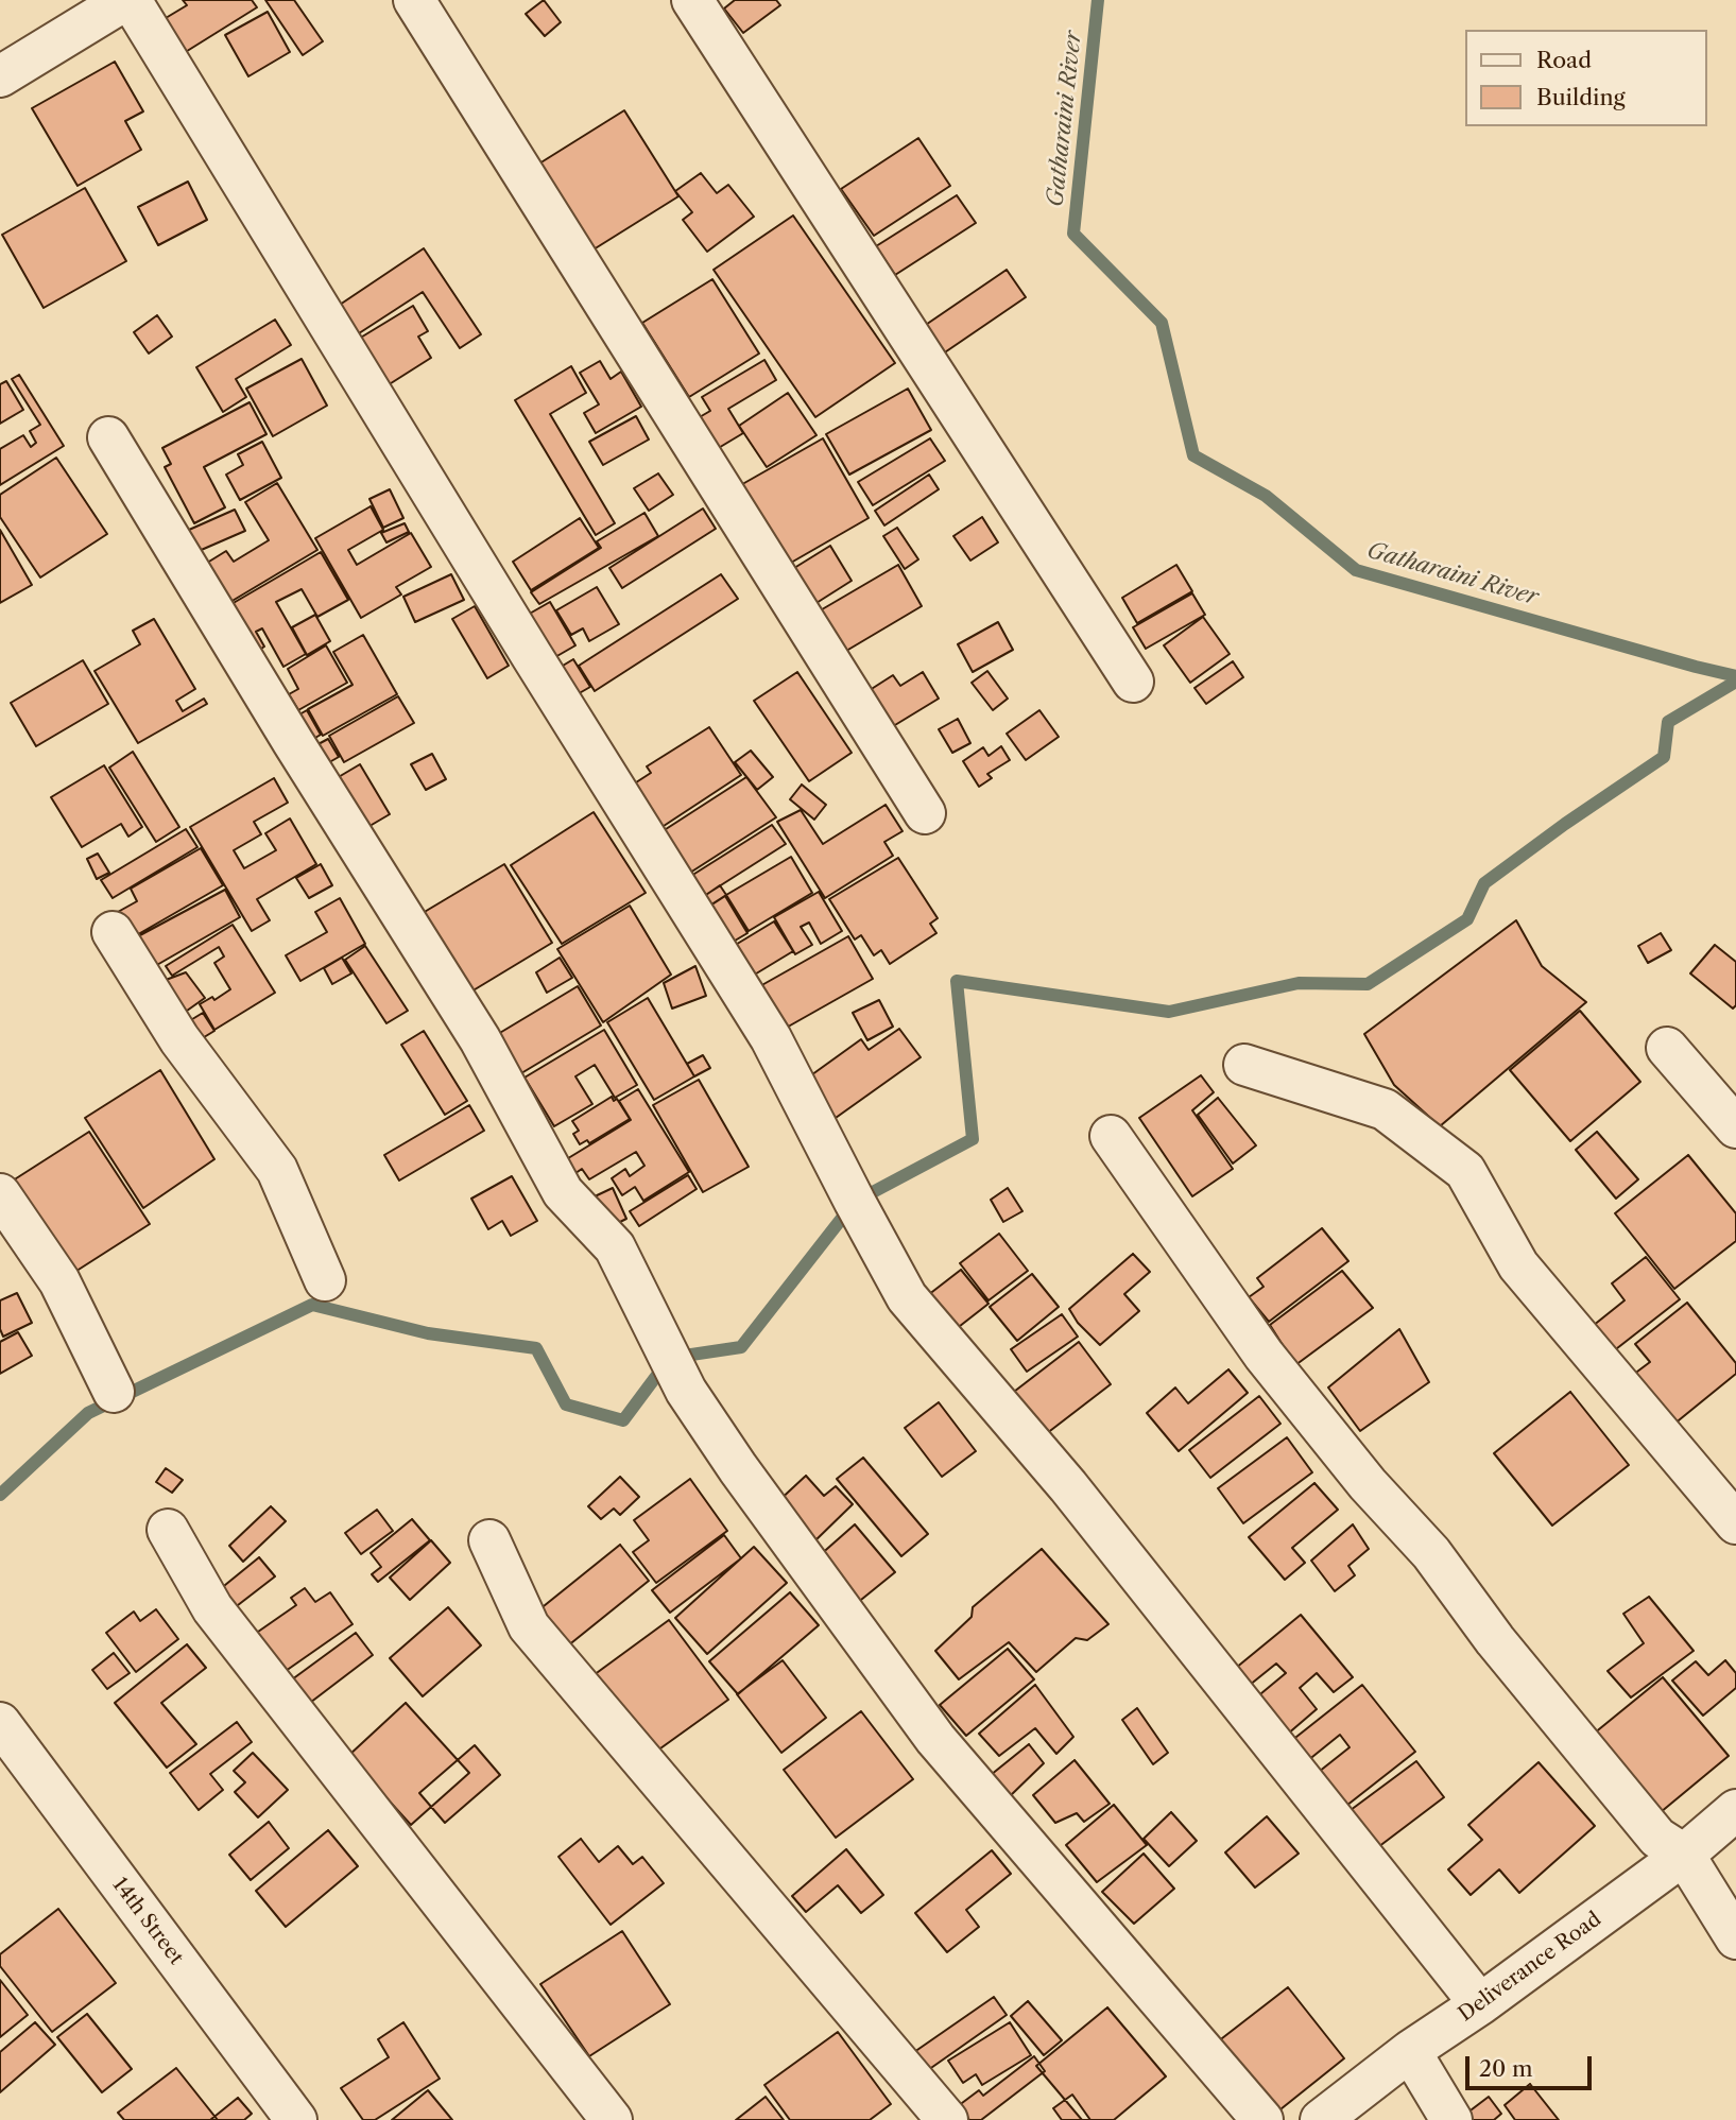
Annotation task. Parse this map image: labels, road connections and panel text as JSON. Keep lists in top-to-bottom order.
{
  "streets": {
    "street": ["14th Street", "Deliverance Road"]
  },
  "water": ["Gatharaini River"],
  "legend": ["Road", "Building"],
  "scale_bar": "20 m"
}
